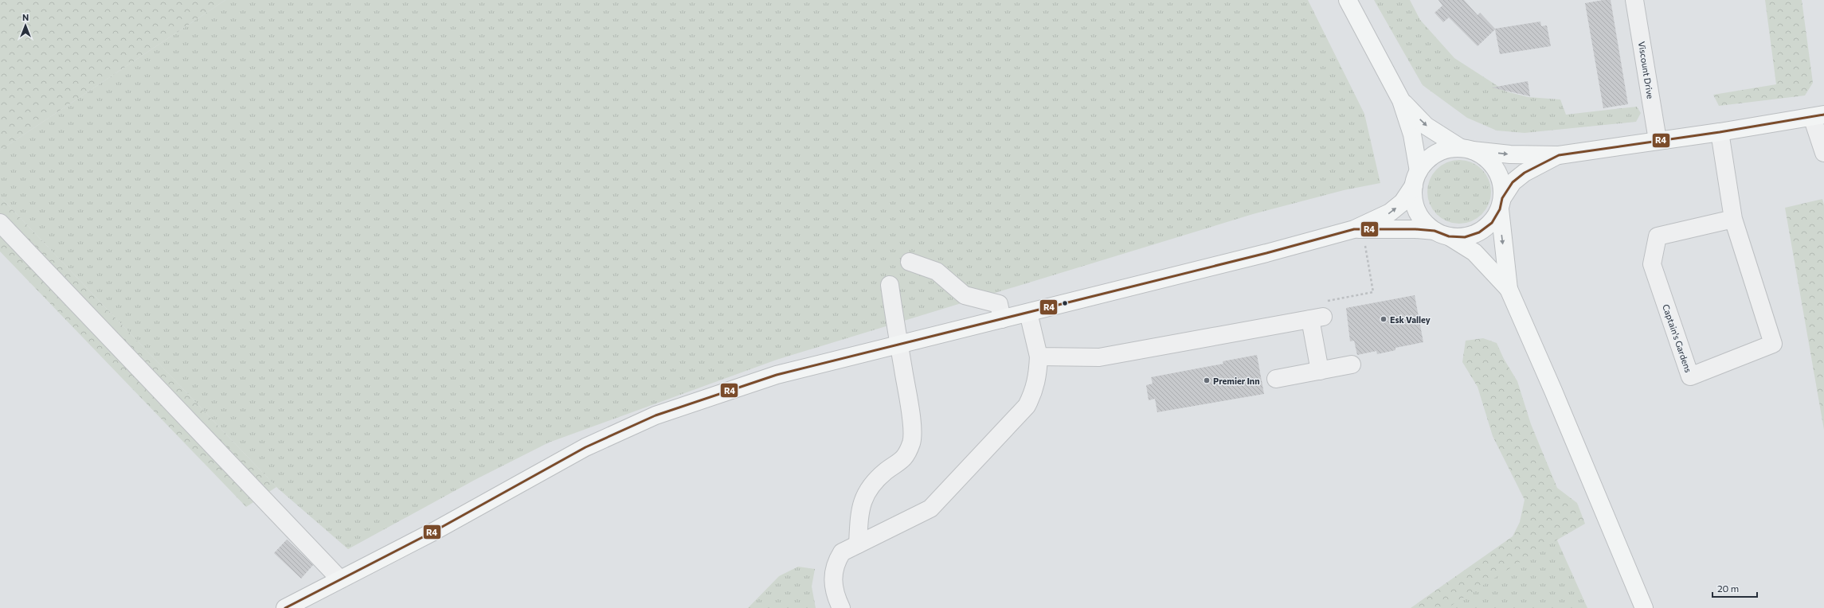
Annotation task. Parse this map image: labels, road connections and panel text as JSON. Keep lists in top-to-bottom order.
{
  "streets": {
    "street": ["Viscount Drive", "Captain's Gardens"]
  },
  "places": ["Esk Valley", "Premier Inn"],
  "lines": ["transit line R4"],
  "scale_bar": "20 m",
  "north": "top"
}
